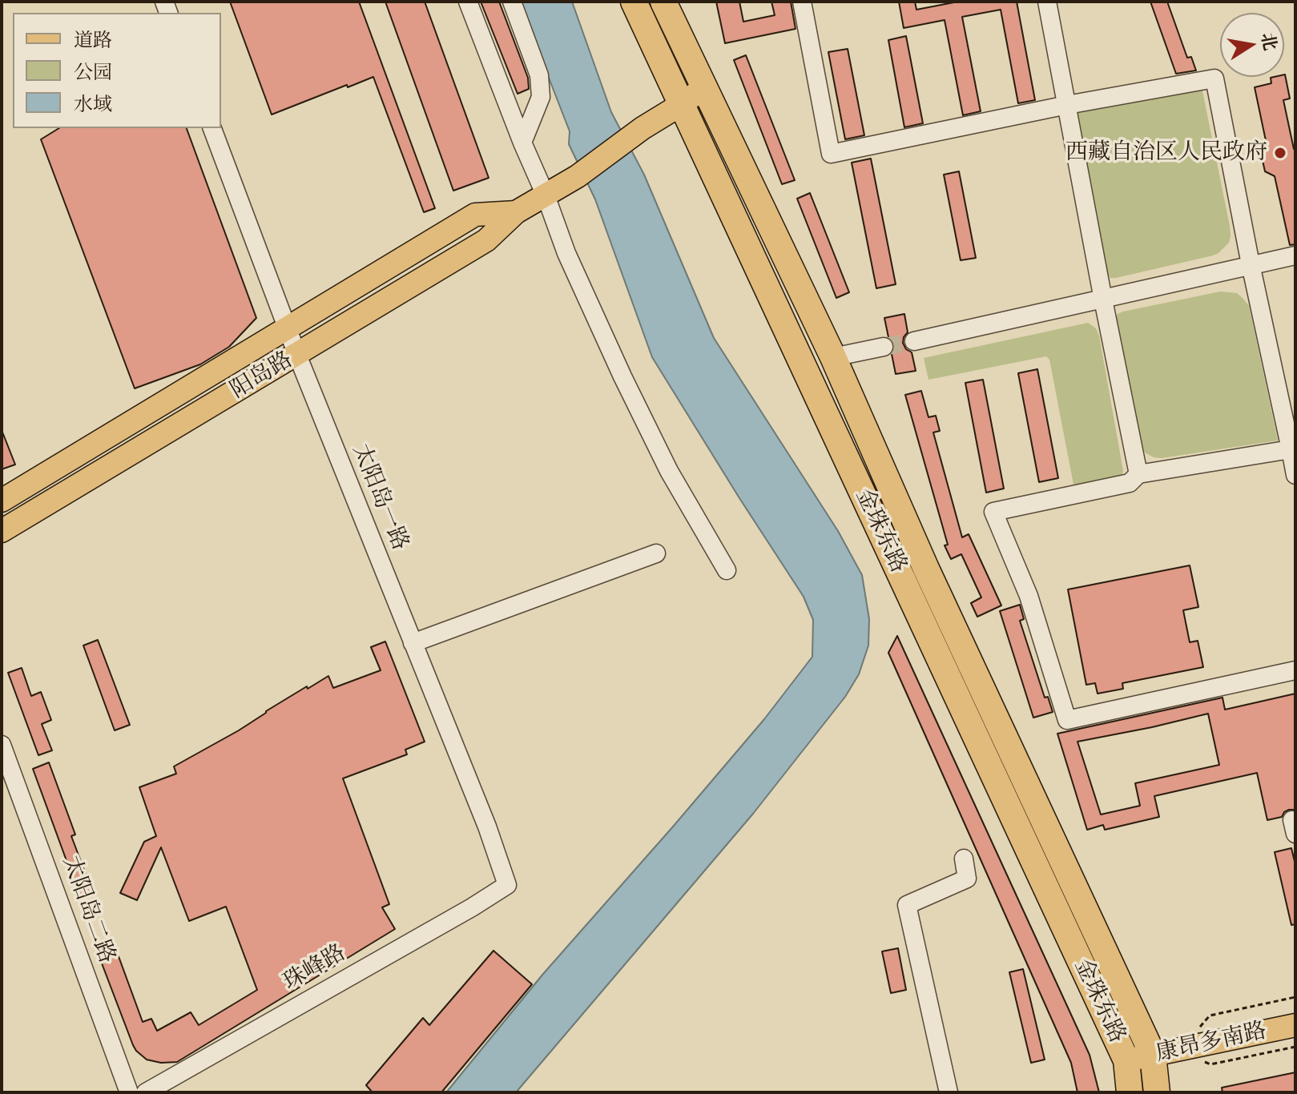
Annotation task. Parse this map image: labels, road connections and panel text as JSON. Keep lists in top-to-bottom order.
{
  "streets": {
    "highway": ["金珠东路"],
    "main road": ["阳岛路", "康昂多南路"],
    "street": ["太阳岛一路", "太阳岛二路", "珠峰路"]
  },
  "crossings": [
    ["阳岛路", "太阳岛一路"],
    ["阳岛路", "金珠东路"],
    ["太阳岛一路", "珠峰路"],
    ["金珠东路", "康昂多南路"]
  ],
  "places": ["西藏自治区人民政府"],
  "legend": ["道路", "公园", "水域"],
  "north": "right"
}
